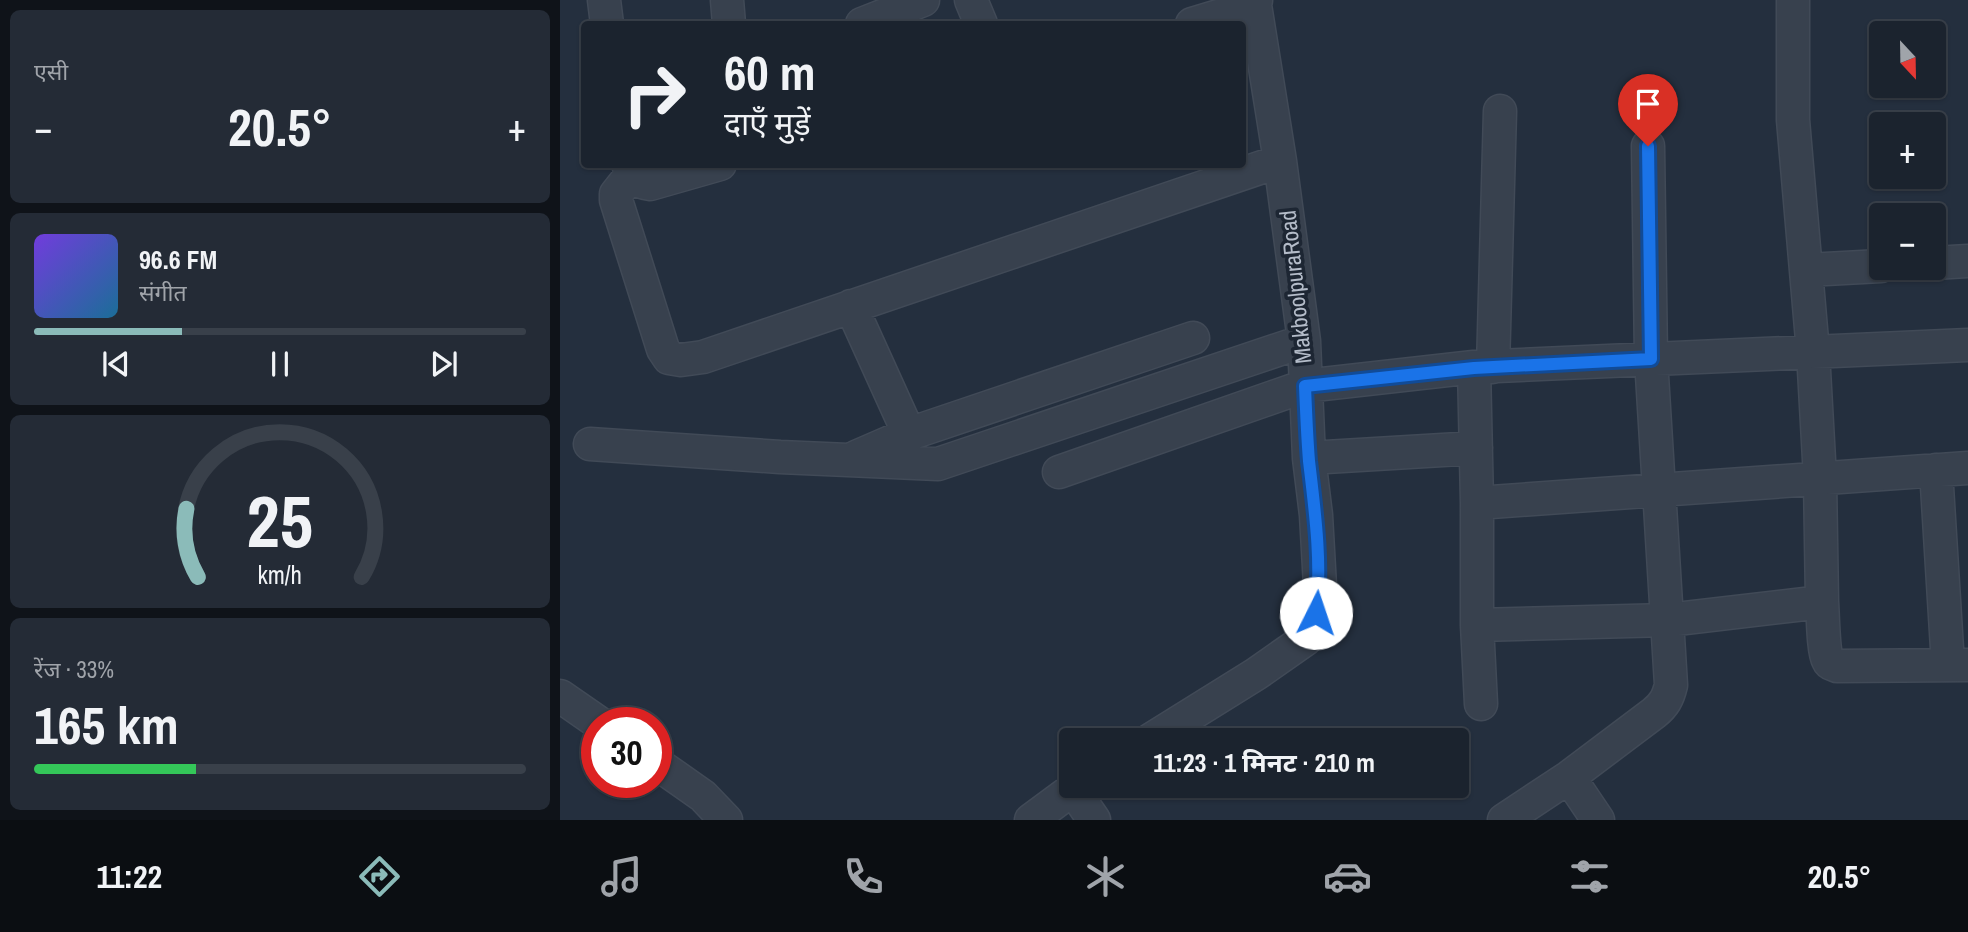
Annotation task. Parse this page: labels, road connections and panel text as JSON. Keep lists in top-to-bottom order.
{
  "streets": {
    "street": ["MakboolpuraRoad"]
  },
  "north": "bottom",
  "page": {
    "tile": [
      "एसी",
      ["रेंज · 33%", "165 km"]
    ],
    "map_buttons": ["+", "−"],
    "turn": ["60 m", "दाएँ मुड़ें"],
    "heat": ["−", "20.5°", "+"],
    "song": ["96.6 FM", "संगीत"],
    "limit": "30",
    "trip": "11:23 · 1 मिनट · 210 m",
    "tabs": ["11:22", "20.5°"],
    "gauge": ["25", "km/h"]
  }
}
